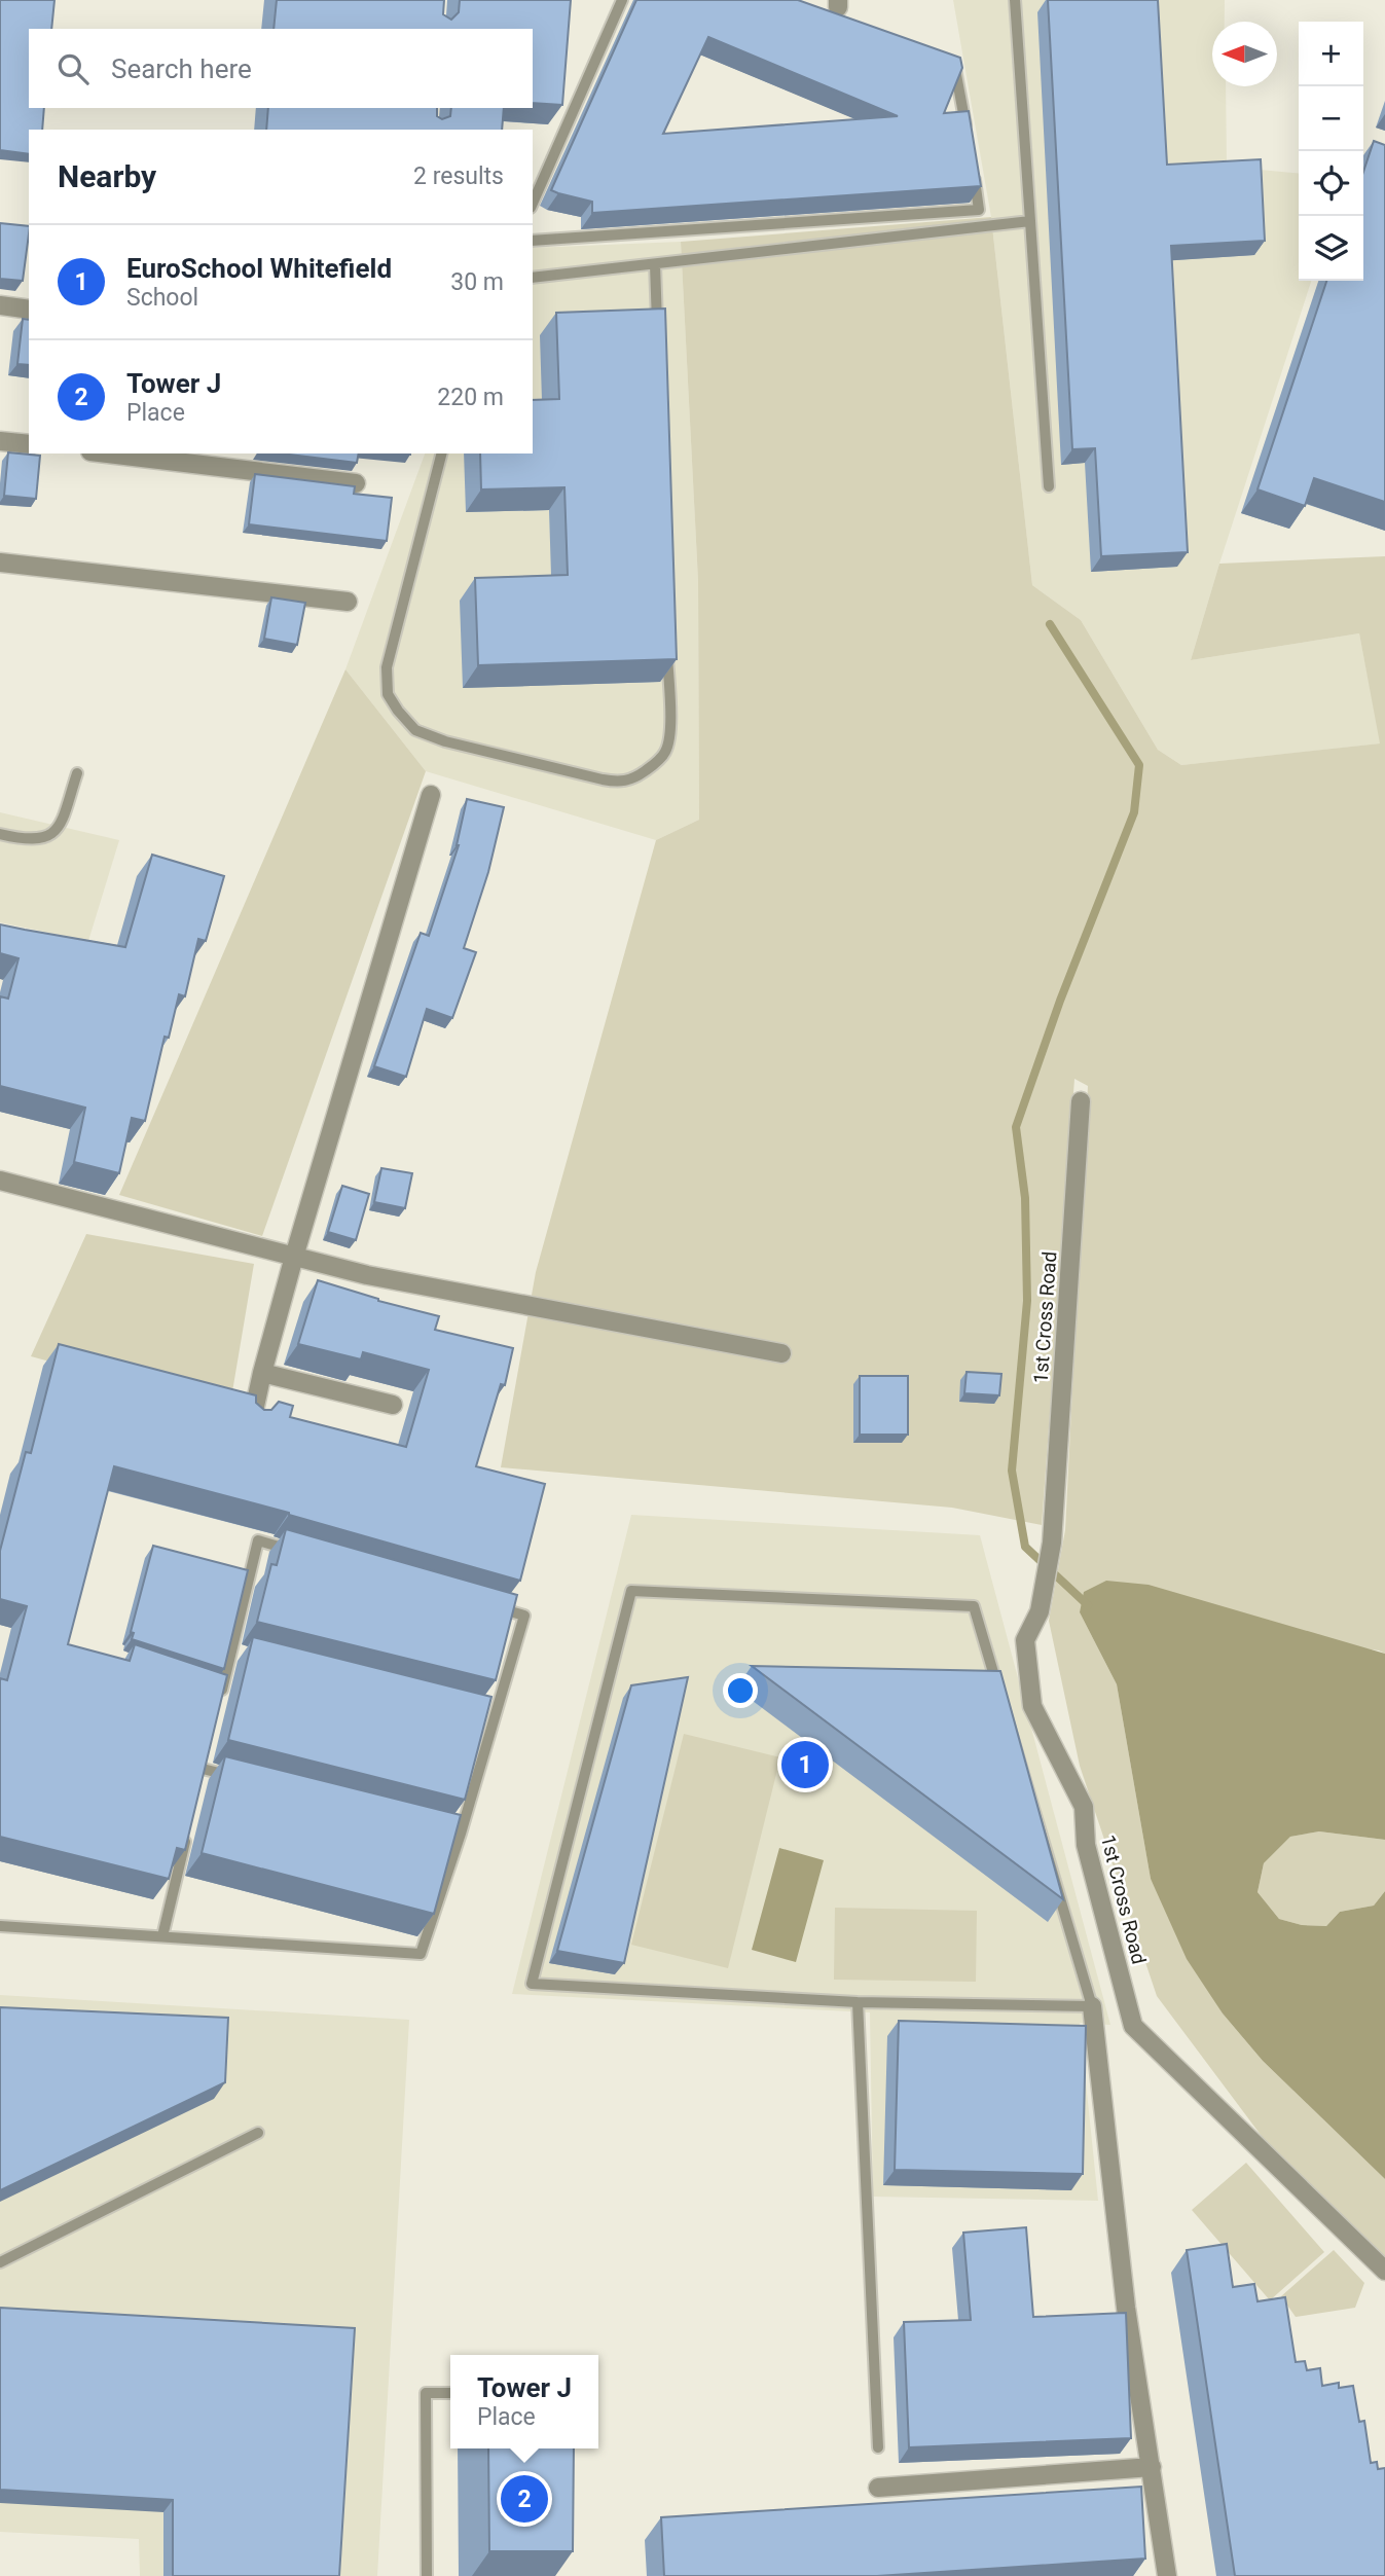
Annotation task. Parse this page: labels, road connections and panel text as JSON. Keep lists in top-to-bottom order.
{
  "streets": {
    "street": ["1st Cross Road"]
  },
  "north": "left",
  "page": {
    "map_buttons": ["+", "−"],
    "search": "Search here",
    "heading": ["Nearby", "2 results"],
    "list": [
      {
        "mark": "1",
        "name": "EuroSchool Whitefield",
        "note": "School",
        "value": "30 m"
      },
      {
        "mark": "2",
        "name": "Tower J",
        "note": "Place",
        "value": "220 m"
      }
    ],
    "pins": ["1", "2"],
    "popup": ["Tower J", "Place"]
  }
}
